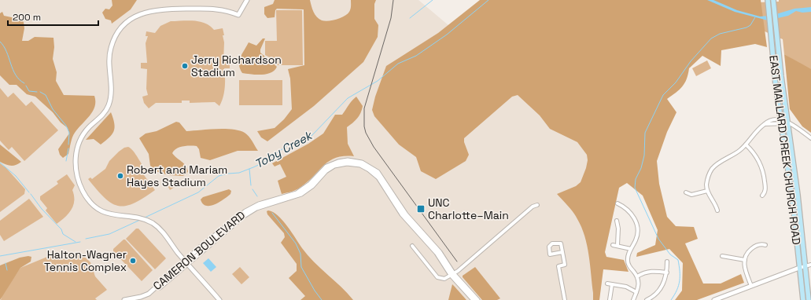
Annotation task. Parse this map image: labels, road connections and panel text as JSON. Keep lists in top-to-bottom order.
{
  "streets": {
    "main road": ["EAST MALLARD CREEK CHURCH ROAD"],
    "street": ["CAMERON BOULEVARD"]
  },
  "water": ["Toby Creek"],
  "places": {
    "other": ["Jerry Richardson Stadium", "Robert and Mariam Hayes Stadium", "Halton-Wagner Tennis Complex"],
    "transit": ["UNC Charlotte–Main"]
  },
  "scale_bar": "200 m"
}
